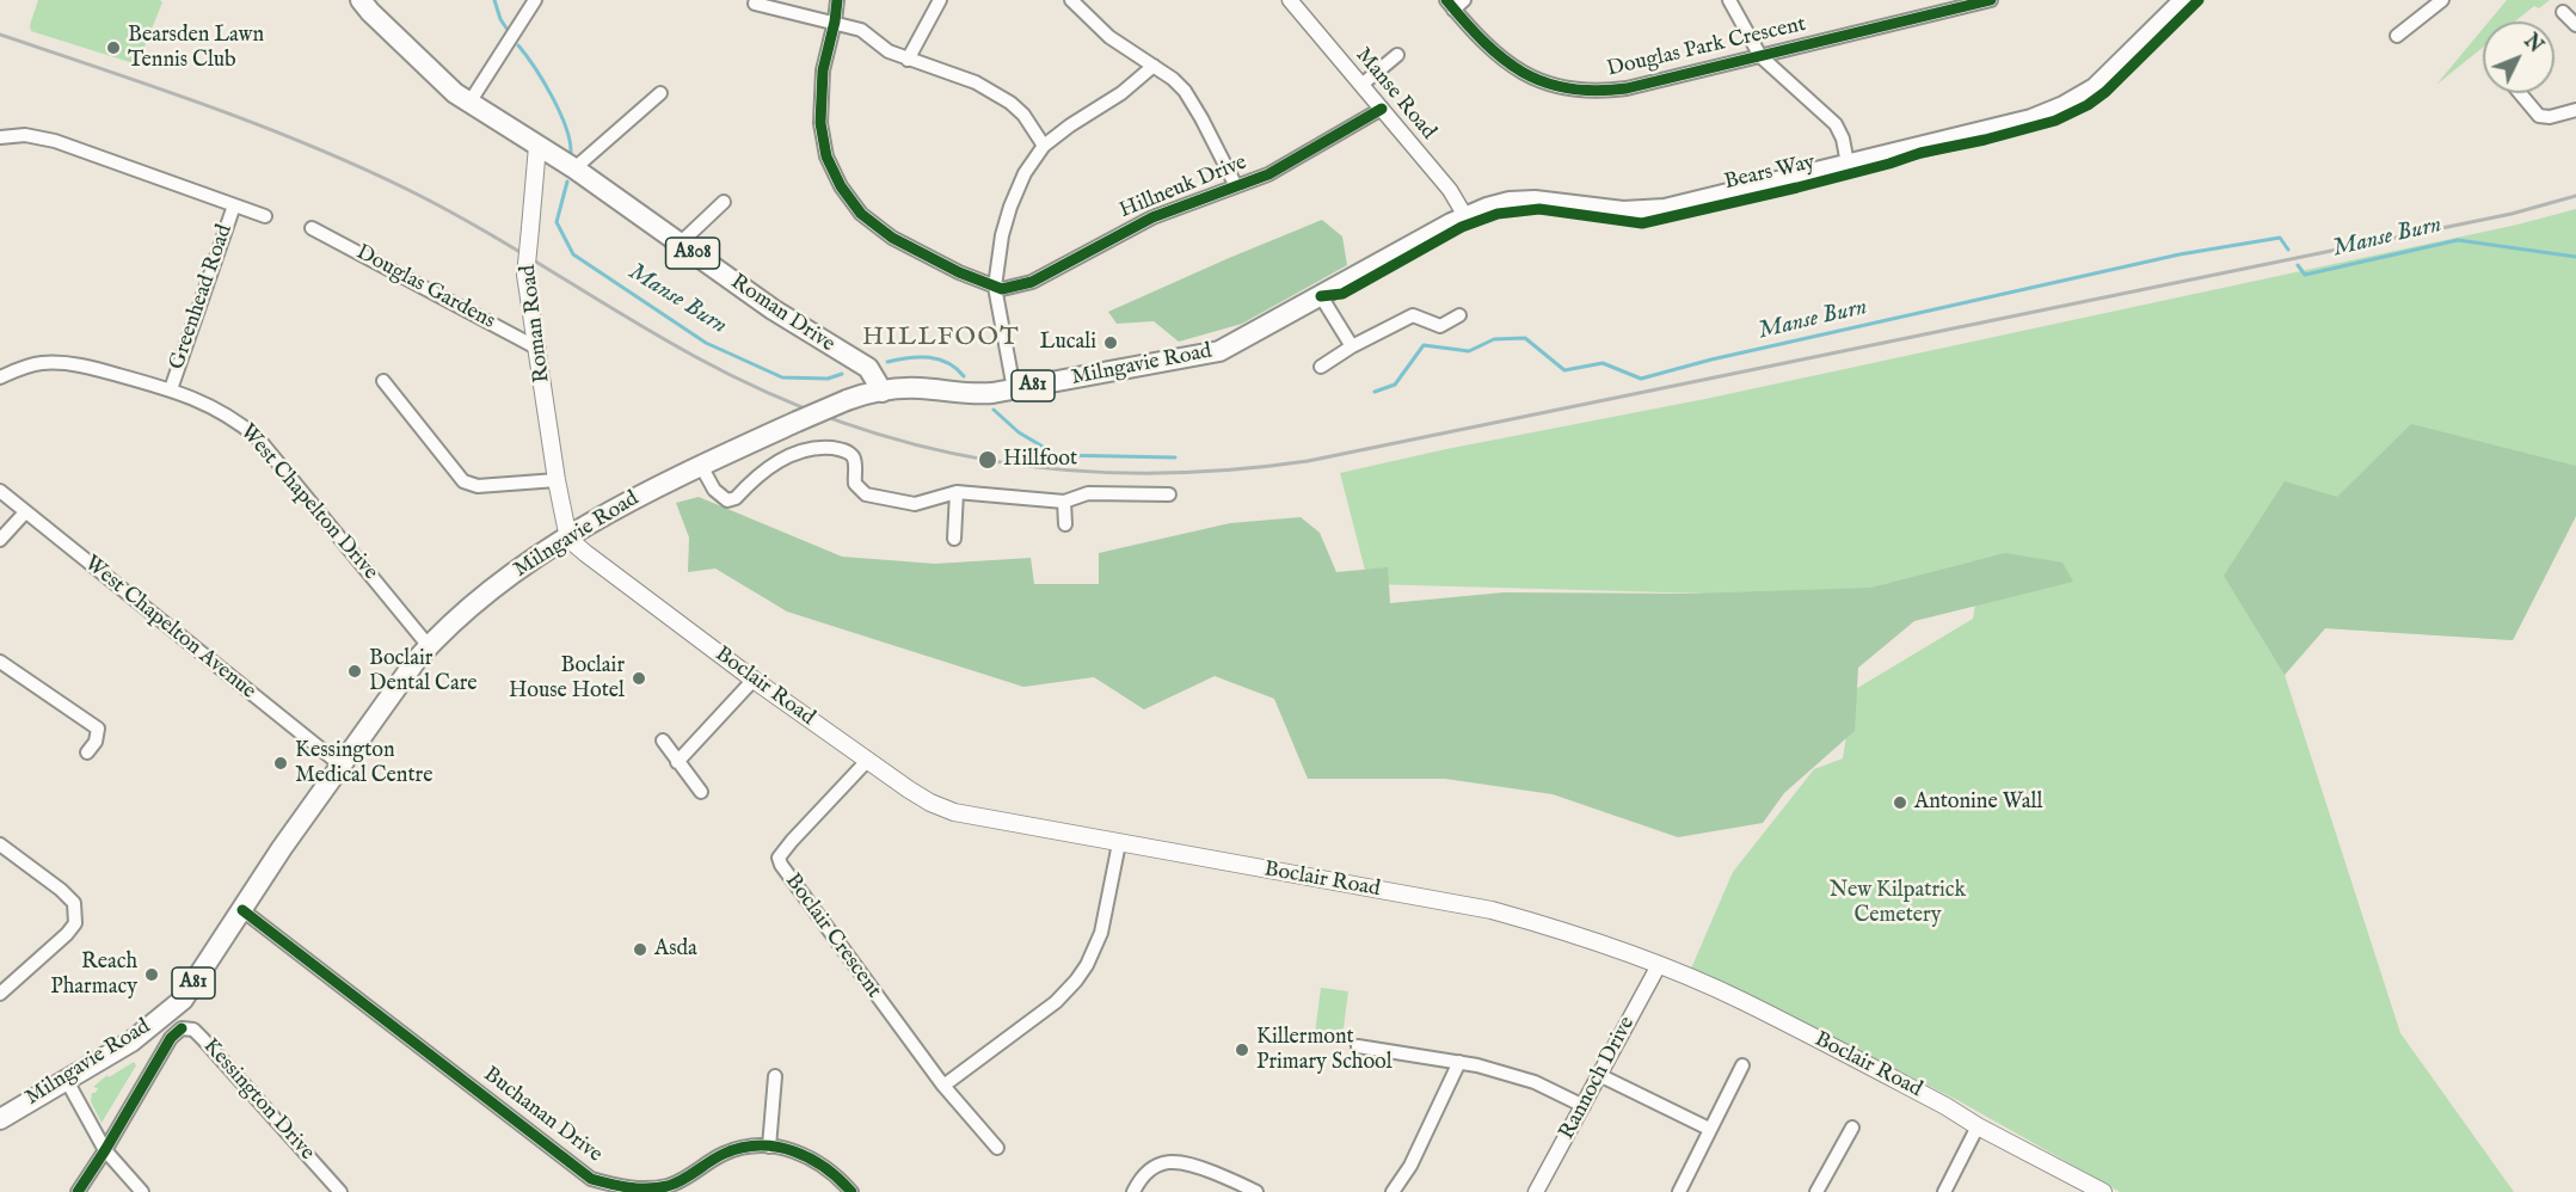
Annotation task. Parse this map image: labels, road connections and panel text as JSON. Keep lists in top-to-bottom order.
{
  "streets": {
    "main road": [
      "A808",
      "Roman Drive",
      "Roman Road",
      "Milngavie Road",
      "A81",
      "Boclair Road"
    ],
    "street": [
      "Douglas Park Crescent",
      "Manse Road",
      "Hillneuk Drive",
      "Douglas Gardens",
      "Greenhead Road",
      "West Chapelton Drive",
      "West Chapelton Avenue",
      "Boclair Crescent",
      "Rannoch Drive",
      "Kessington Drive",
      "Buchanan Drive"
    ],
    "cycle path": ["Bears Way"]
  },
  "crossings": [
    ["Manse Road", "Hillneuk Drive"],
    ["Manse Road", "Milngavie Road"],
    ["A808", "Roman Drive"],
    ["A808", "Roman Road"],
    ["Douglas Gardens", "Roman Road"],
    ["Greenhead Road", "West Chapelton Drive"],
    ["Roman Drive", "Roman Road"],
    ["Roman Drive", "Milngavie Road"],
    ["Roman Road", "Milngavie Road"],
    ["Roman Road", "Boclair Road"],
    ["Milngavie Road", "West Chapelton Drive"],
    ["Milngavie Road", "West Chapelton Avenue"],
    ["Milngavie Road", "Boclair Road"],
    ["Milngavie Road", "Buchanan Drive"],
    ["Boclair Road", "Boclair Crescent"],
    ["Boclair Road", "Rannoch Drive"]
  ],
  "districts": ["HILLFOOT"],
  "water": ["Manse Burn"],
  "parks": ["New Kilpatrick Cemetery"],
  "places": [
    "Bearsden Lawn Tennis Club",
    "Lucali",
    "Hillfoot",
    "Boclair Dental Care",
    "Boclair House Hotel",
    "Kessington Medical Centre",
    "Antonine Wall",
    "Asda",
    "Reach Pharmacy",
    "Killermont Primary School"
  ],
  "north": "top right"
}
